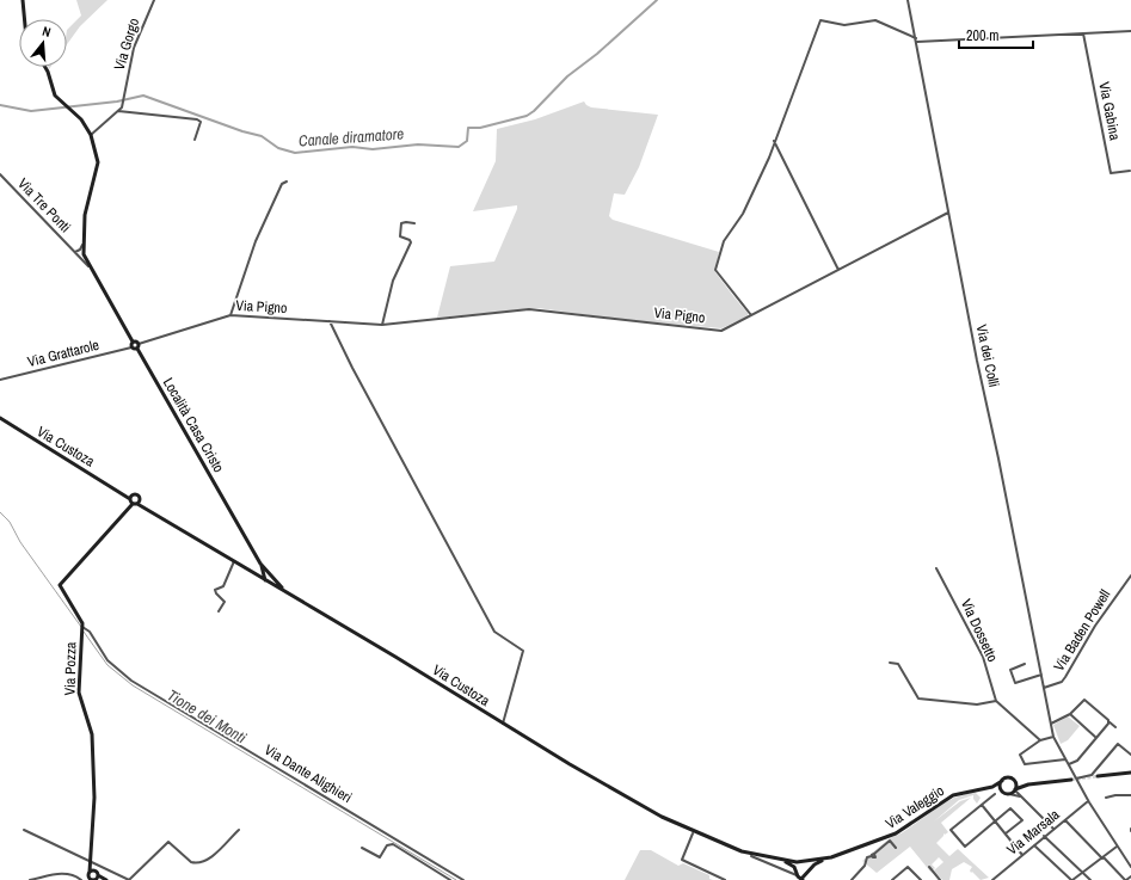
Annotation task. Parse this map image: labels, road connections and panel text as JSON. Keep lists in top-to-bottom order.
{
  "streets": {
    "main road": [
      "Località Casa Cristo",
      "Via Custoza",
      "Via Pozza",
      "Via Valeggio"
    ],
    "street": [
      "Via Gorgo",
      "Via Gabina",
      "Via Tre Ponti",
      "Via Pigno",
      "Via Grattarole",
      "Via dei Colli",
      "Via Dossetto",
      "Via Baden Powell",
      "Via Dante Alighieri",
      "Via Marsala"
    ]
  },
  "crossings": [
    ["Via Pigno", "Via dei Colli"],
    ["Via dei Colli", "Via Baden Powell"],
    ["Via dei Colli", "Via Marsala"],
    ["Via Custoza", "Via Pozza"],
    ["Via Custoza", "Via Valeggio"],
    ["Via Pozza", "Via Dante Alighieri"]
  ],
  "water": ["Canale diramatore", "Tione dei Monti"],
  "scale_bar": "200 m",
  "north": "top"
}
